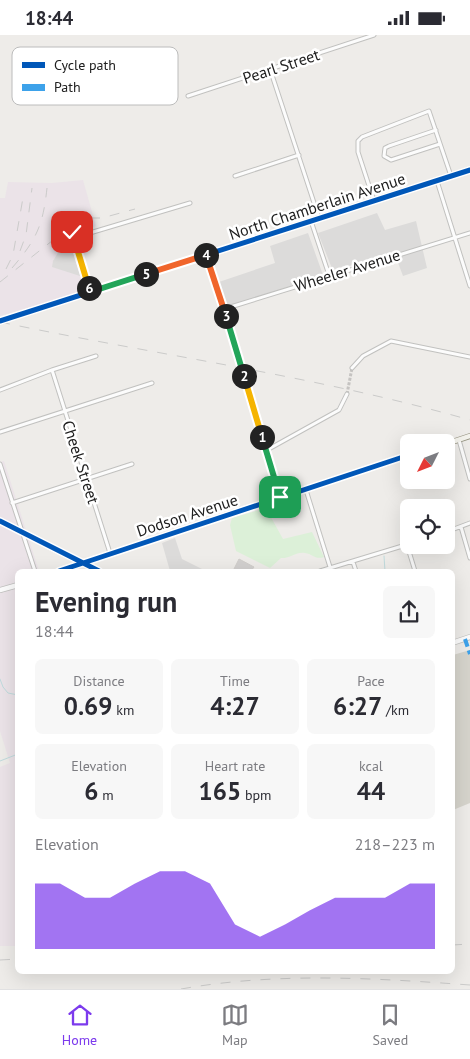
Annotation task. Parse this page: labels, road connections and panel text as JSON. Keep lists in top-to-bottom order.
{
  "streets": {
    "main road": ["Dodson Avenue"],
    "street": [
      "Pearl Street",
      "North Chamberlain Avenue",
      "Wheeler Avenue",
      "Cheek Street"
    ]
  },
  "crossings": [
    ["Cheek Street", "Dodson Avenue"]
  ],
  "legend": ["Cycle path", "Path"],
  "north": "bottom left",
  "page": {
    "status": "18:44",
    "pins": [
      "4",
      "5",
      "6",
      "3",
      "2",
      "1"
    ],
    "heading": ["Evening run", "18:44"],
    "stats": [
      ["Distance", "0.69 km"],
      ["Time", "4:27"],
      ["Pace", "6:27 /km"],
      ["Elevation", "6 m"],
      ["Heart rate", "165 bpm"],
      ["kcal", "44"]
    ],
    "chart": ["Elevation", "218–223 m"],
    "tabs": ["Home", "Map", "Saved"]
  }
}
